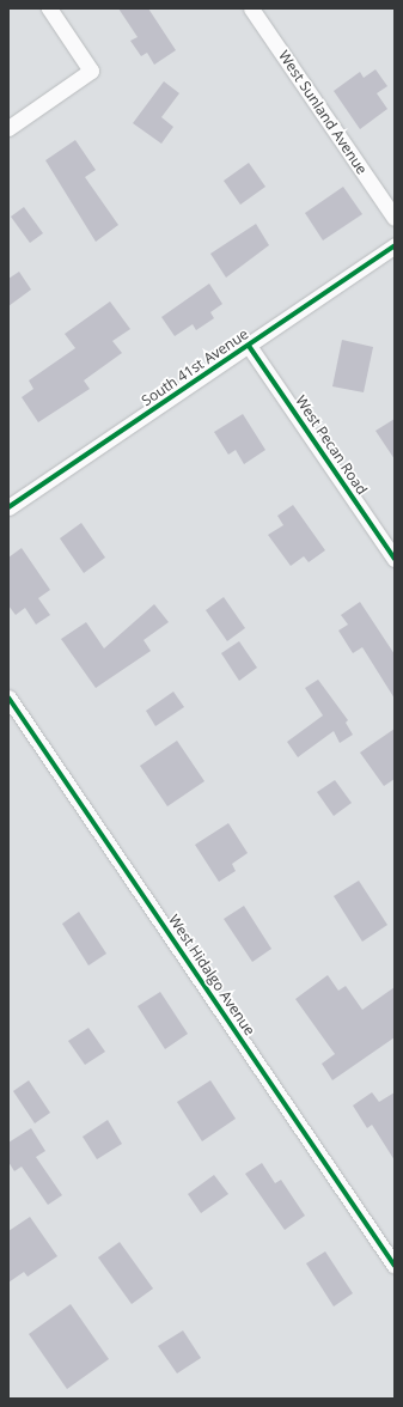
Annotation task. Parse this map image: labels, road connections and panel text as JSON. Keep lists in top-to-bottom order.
{
  "streets": {
    "street": [
      "West Sunland Avenue",
      "South 41st Avenue",
      "West Pecan Road",
      "West Hidalgo Avenue"
    ]
  },
  "crossings": [
    ["South 41st Avenue", "West Pecan Road"]
  ]
}
